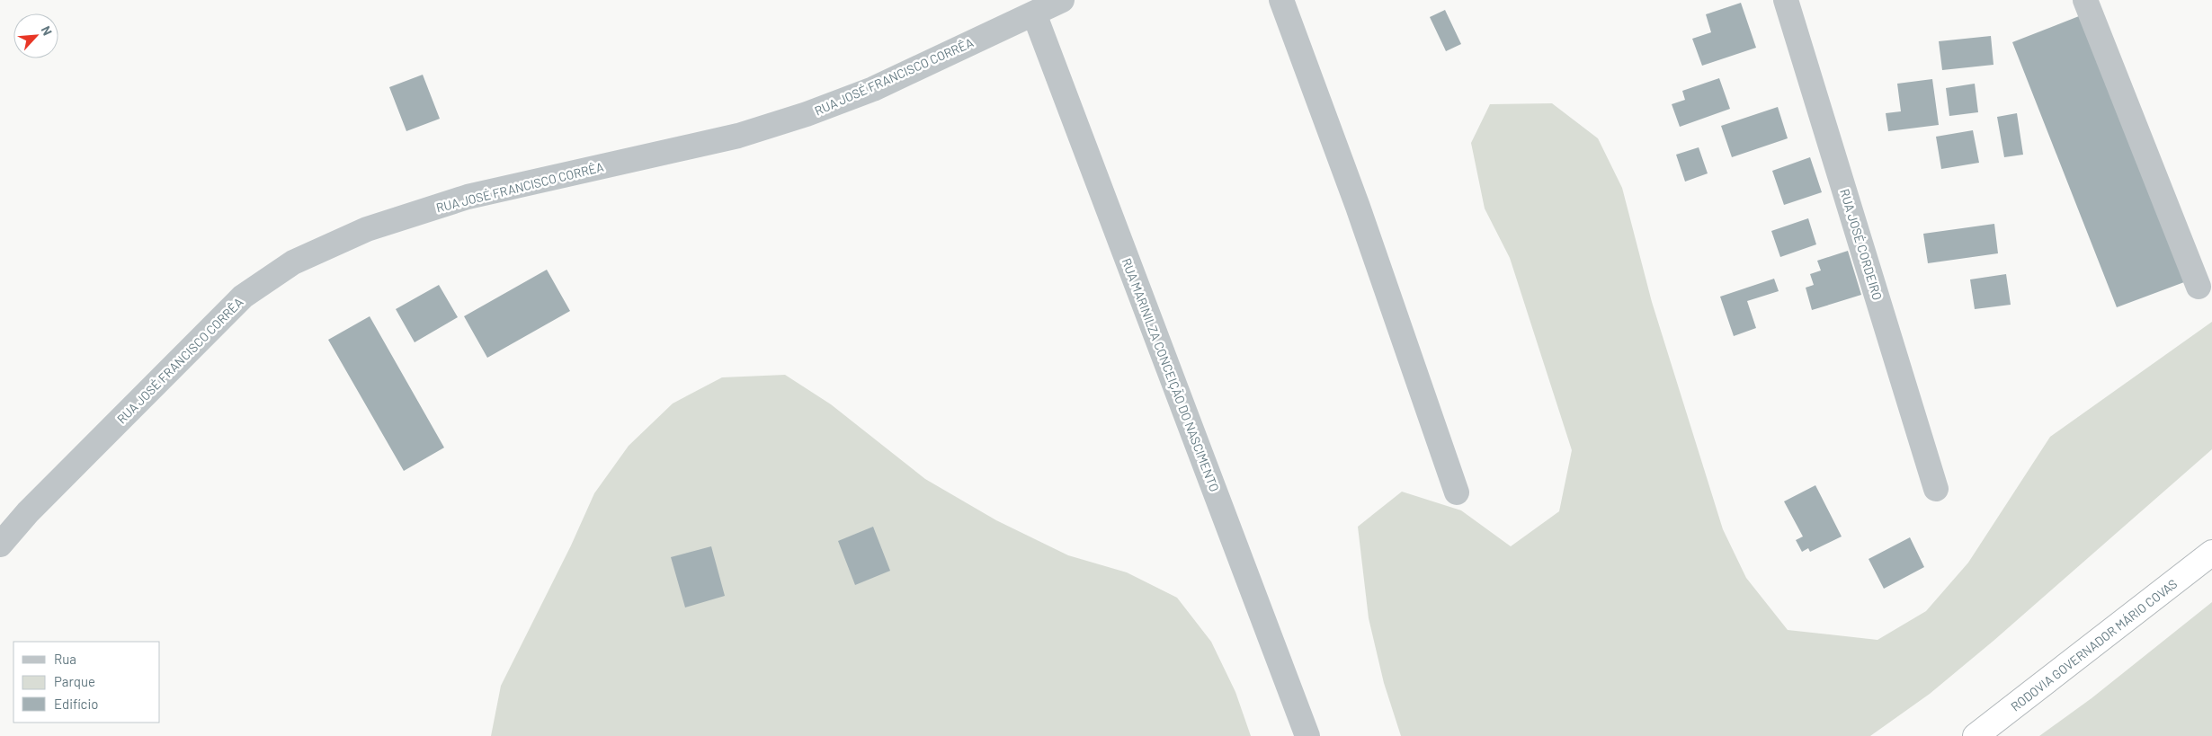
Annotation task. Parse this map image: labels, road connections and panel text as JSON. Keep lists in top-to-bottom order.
{
  "streets": {
    "highway": ["RODOVIA GOVERNADOR MÁRIO COVAS"],
    "street": ["RUA JOSÉ FRANCISCO CORRÊA", "RUA JOSÉ CORDEIRO", "RUA MARINILZA CONCEIÇÃO DO NASCIMENTO"]
  },
  "crossings": [
    ["RUA JOSÉ FRANCISCO CORRÊA", "RUA MARINILZA CONCEIÇÃO DO NASCIMENTO"]
  ],
  "legend": ["Rua", "Parque", "Edifício"],
  "north": "top right"
}
